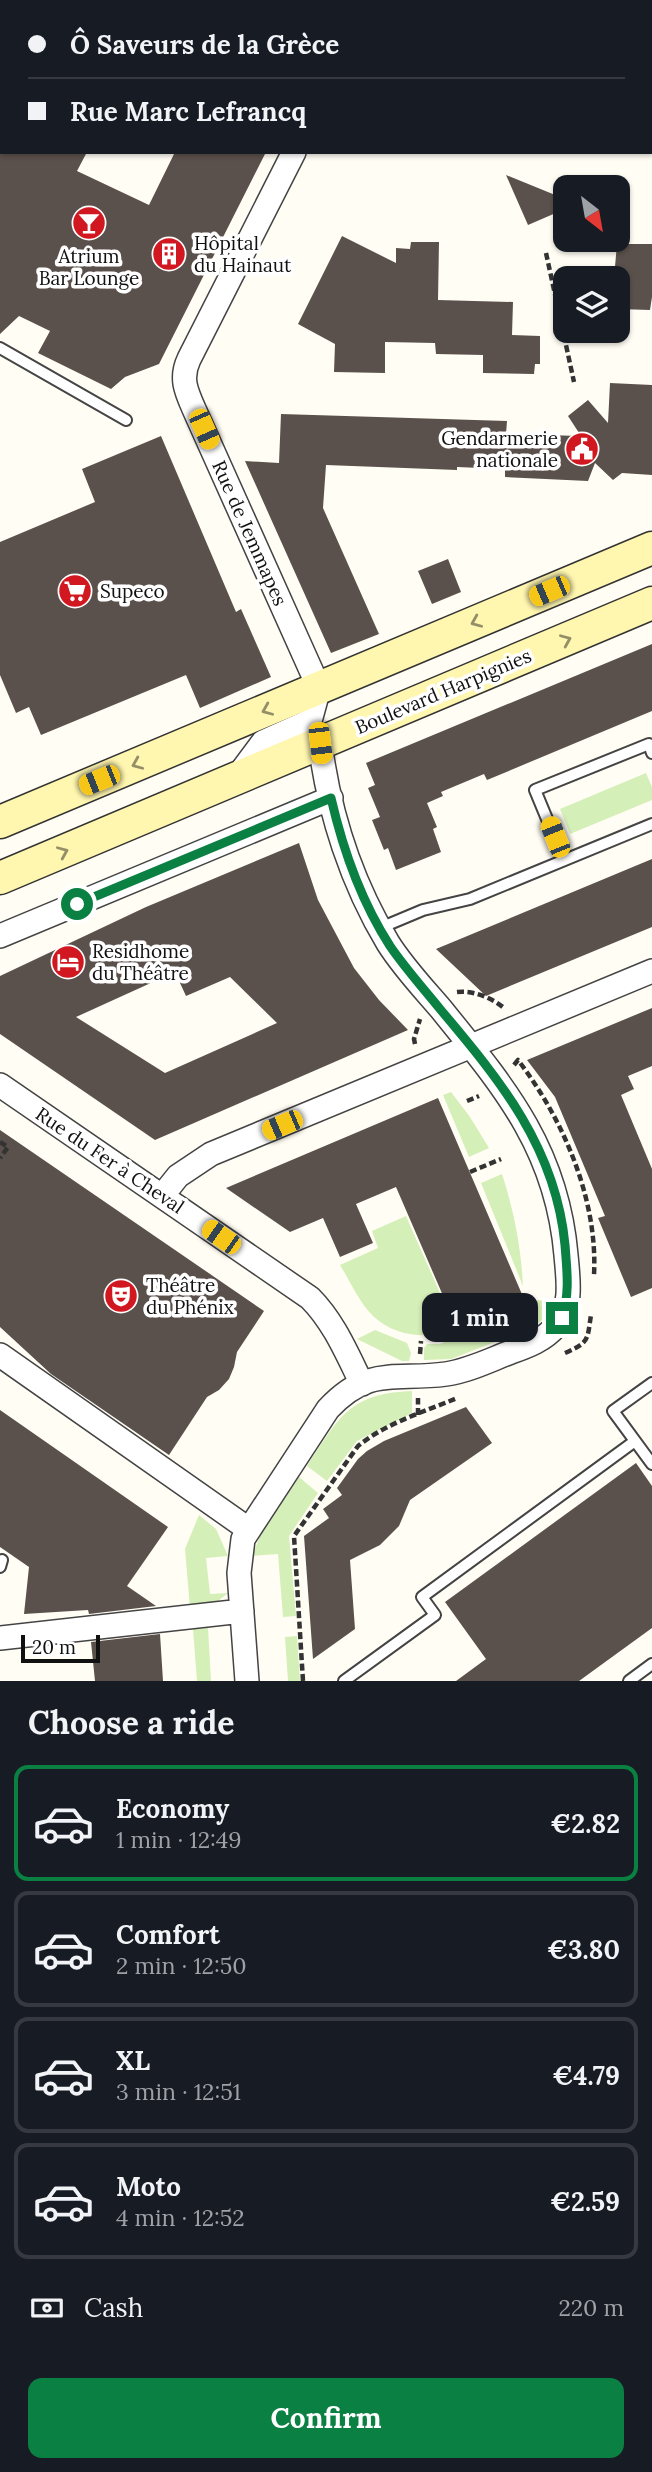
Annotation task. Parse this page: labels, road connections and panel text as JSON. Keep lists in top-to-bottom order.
{
  "streets": {
    "main road": ["Boulevard Harpignies"],
    "street": ["Rue de Jemmapes", "Rue du Fer à Cheval"]
  },
  "places": {
    "bar": ["Atrium Bar Lounge"],
    "building": ["Hôpital du Hainaut"],
    "public building": ["Gendarmerie nationale"],
    "supermarket": ["Supeco"],
    "hotel": ["Residhome du Théâtre"],
    "theatre": ["Théâtre du Phénix"]
  },
  "scale_bar": "20 m",
  "north": "bottom right",
  "page": {
    "banner": ["Ô Saveurs de la Grèce", "Rue Marc Lefrancq"],
    "bubble": "1 min",
    "scale": "20 m",
    "heading": "Choose a ride",
    "list": [
      {
        "name": "Economy",
        "note": "1 min · 12:49",
        "value": "€2.82"
      },
      {
        "name": "Comfort",
        "note": "2 min · 12:50",
        "value": "€3.80"
      },
      {
        "name": "XL",
        "note": "3 min · 12:51",
        "value": "€4.79"
      },
      {
        "name": "Moto",
        "note": "4 min · 12:52",
        "value": "€2.59"
      }
    ],
    "pay": ["Cash", "220 m"],
    "buttons": "Confirm"
  }
}
